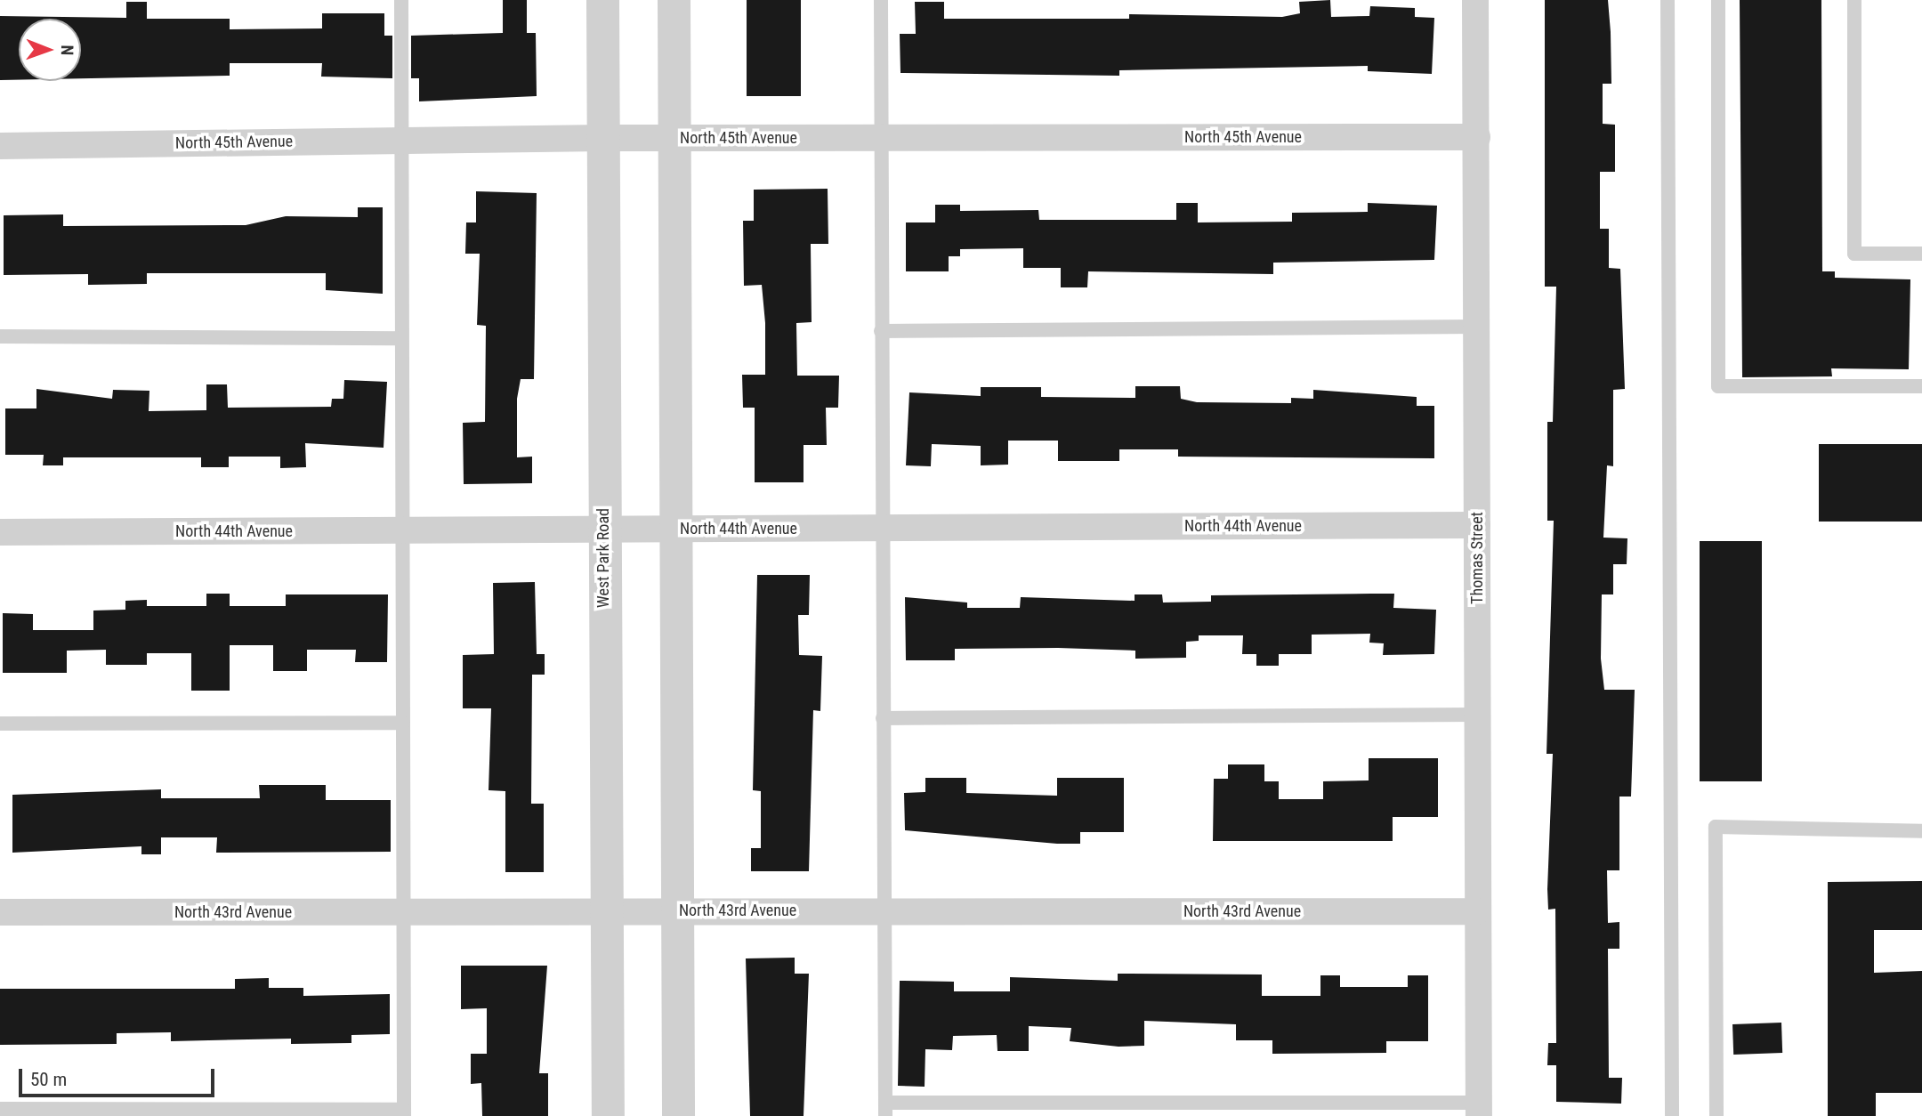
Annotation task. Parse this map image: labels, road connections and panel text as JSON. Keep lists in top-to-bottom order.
{
  "streets": {
    "street": [
      "North 45th Avenue",
      "North 44th Avenue",
      "West Park Road",
      "Thomas Street",
      "North 43rd Avenue"
    ]
  },
  "crossings": [
    ["North 45th Avenue", "West Park Road"],
    ["North 45th Avenue", "Thomas Street"],
    ["North 44th Avenue", "West Park Road"],
    ["North 44th Avenue", "Thomas Street"],
    ["West Park Road", "North 43rd Avenue"],
    ["Thomas Street", "North 43rd Avenue"]
  ],
  "scale_bar": "50 m",
  "north": "right"
}
